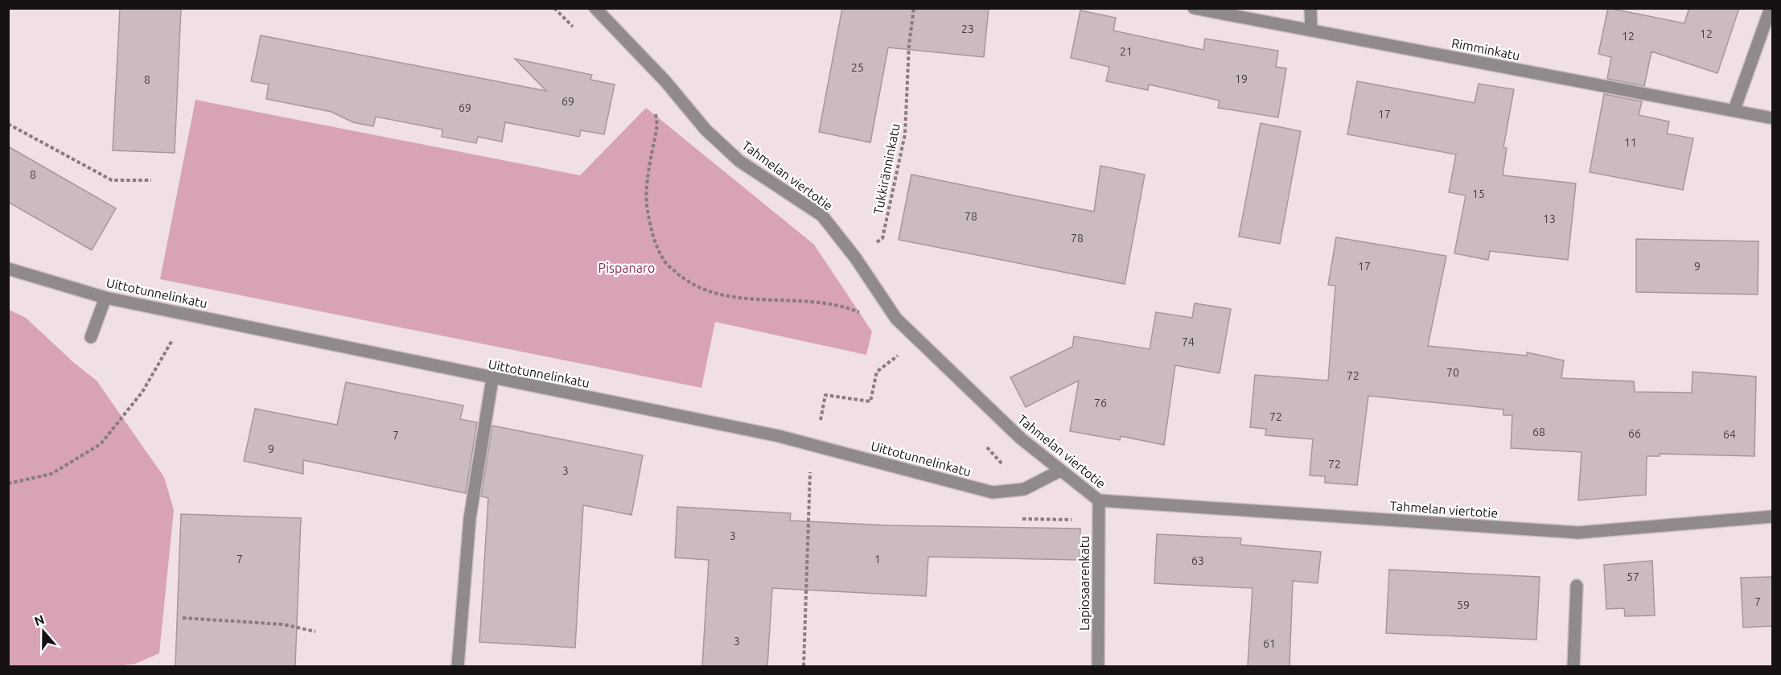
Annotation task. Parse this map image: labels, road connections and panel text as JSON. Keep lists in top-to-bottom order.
{
  "streets": {
    "street": [
      "Rimminkatu",
      "Tahmelan viertotie",
      "Uittotunnelinkatu",
      "Lapiosaarenkatu"
    ],
    "path": ["Tukkiränninkatu"]
  },
  "crossings": [
    ["Tukkiränninkatu", "Tahmelan viertotie"],
    ["Tahmelan viertotie", "Uittotunnelinkatu"],
    ["Tahmelan viertotie", "Lapiosaarenkatu"]
  ],
  "parks": ["Pispanaro"],
  "house_numbers": [
    "23",
    "12",
    "12",
    "21",
    "25",
    "19",
    "8",
    "69",
    "69",
    "17",
    "11",
    "8",
    "15",
    "78",
    "13",
    "78",
    "17",
    "9",
    "74",
    "70",
    "72",
    "76",
    "72",
    "68",
    "66",
    "64",
    "7",
    "9",
    "72",
    "3",
    "3",
    "7",
    "1",
    "63",
    "57",
    "7",
    "59",
    "3",
    "61"
  ],
  "north": "top"
}
